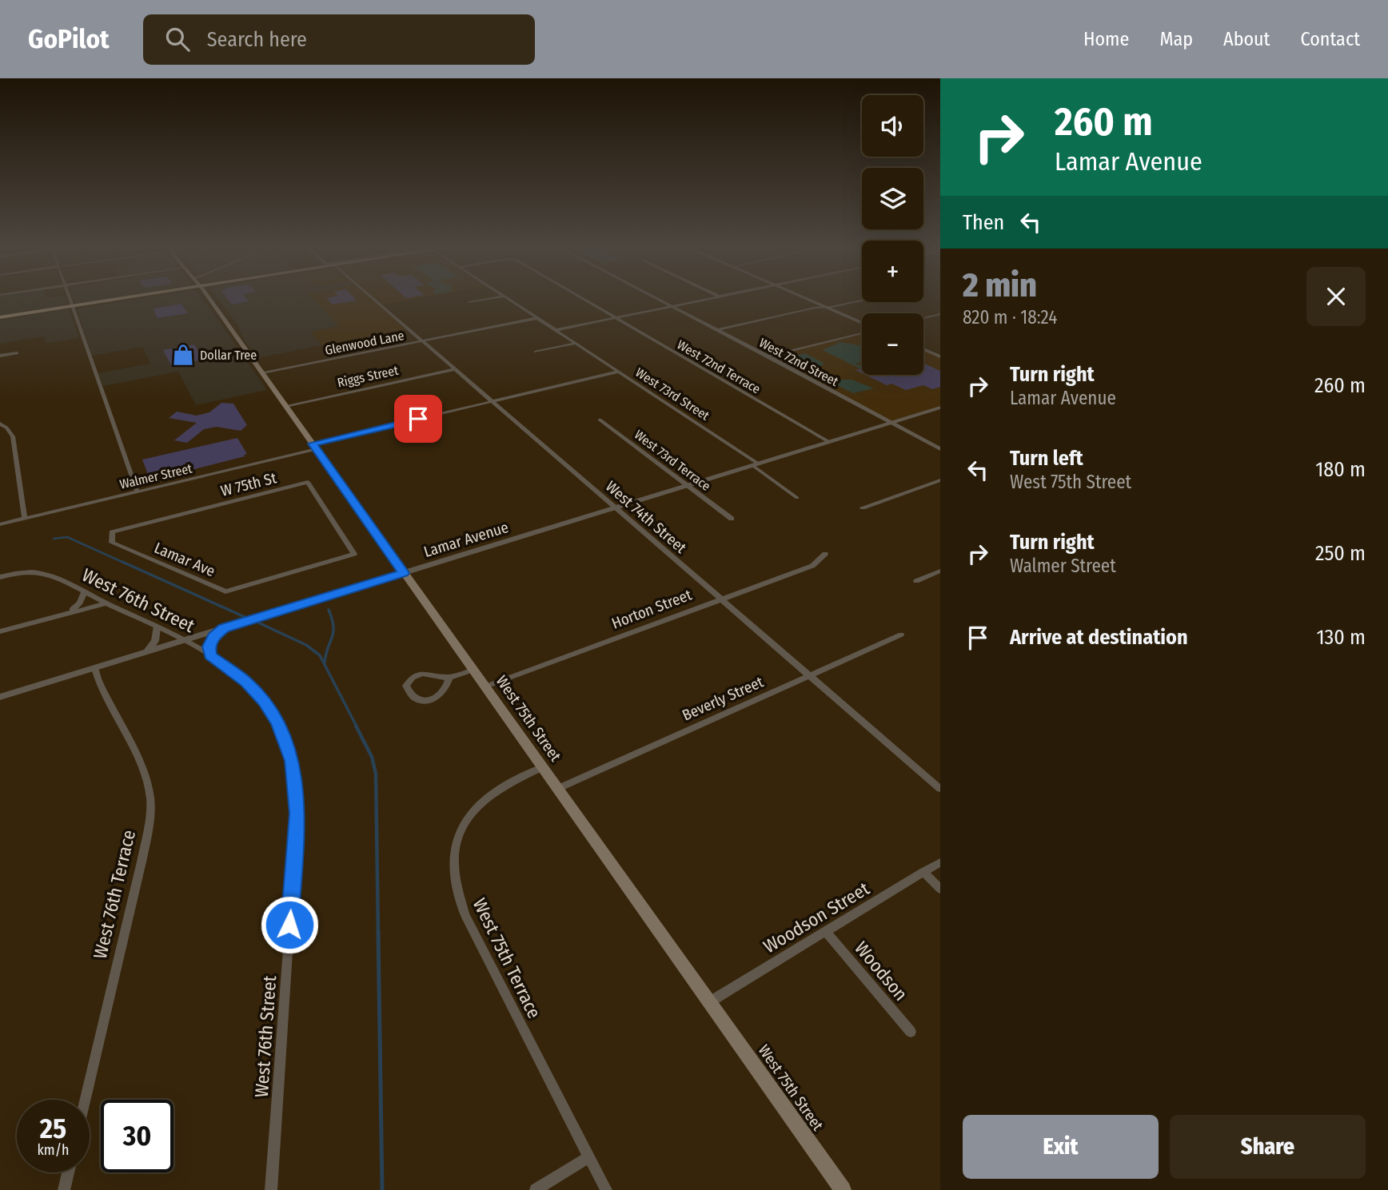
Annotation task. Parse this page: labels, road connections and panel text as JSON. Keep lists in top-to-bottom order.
{
  "streets": {
    "main road": ["West 75th Street"],
    "street": [
      "Glenwood Lane",
      "West 72nd Street",
      "West 72nd Terrace",
      "Riggs Street",
      "West 73rd Street",
      "West 73rd Terrace",
      "Walmer Street",
      "W 75th St",
      "West 74th Street",
      "Lamar Avenue",
      "Lamar Ave",
      "West 76th Street",
      "Horton Street",
      "Beverly Street",
      "West 76th Terrace",
      "Woodson Street",
      "West 75th Terrace",
      "Woodson"
    ]
  },
  "crossings": [
    ["Glenwood Lane", "West 73rd Street"],
    ["Glenwood Lane", "West 74th Street"],
    ["Glenwood Lane", "West 75th Street"],
    ["West 72nd Street", "Lamar Avenue"],
    ["West 72nd Terrace", "Lamar Avenue"],
    ["Riggs Street", "West 74th Street"],
    ["Riggs Street", "West 75th Street"],
    ["West 73rd Street", "Walmer Street"],
    ["West 73rd Street", "Lamar Avenue"],
    ["West 73rd Terrace", "Lamar Avenue"],
    ["Walmer Street", "West 74th Street"],
    ["Walmer Street", "West 75th Street"],
    ["W 75th St", "Lamar Ave"],
    ["West 74th Street", "Lamar Avenue"],
    ["West 74th Street", "Horton Street"],
    ["West 74th Street", "Beverly Street"],
    ["Lamar Avenue", "West 76th Street"],
    ["Lamar Avenue", "West 75th Street"],
    ["Lamar Avenue", "West 76th Terrace"],
    ["Horton Street", "West 75th Street"],
    ["Beverly Street", "West 75th Street"],
    ["West 75th Street", "Woodson Street"],
    ["West 75th Street", "West 75th Terrace"],
    ["Woodson Street", "Woodson"]
  ],
  "places": {
    "shop": ["Dollar Tree"]
  },
  "page": {
    "header": "GoPilot",
    "search": "Search here",
    "nav": [
      "Home",
      "Map",
      "About",
      "Contact"
    ],
    "turn": ["260 m", "Lamar Avenue"],
    "map_buttons": ["+", "−"],
    "then": "Then",
    "heading": ["2 min", "820 m · 18:24"],
    "list": [
      {
        "name": "Turn right",
        "note": "Lamar Avenue",
        "value": "260 m"
      },
      {
        "name": "Turn left",
        "note": "West 75th Street",
        "value": "180 m"
      },
      {
        "name": "Turn right",
        "note": "Walmer Street",
        "value": "250 m"
      },
      {
        "name": "Arrive at destination",
        "value": "130 m"
      }
    ],
    "speed": "25 km/h",
    "limit": "30",
    "buttons": ["Exit", "Share"]
  }
}
